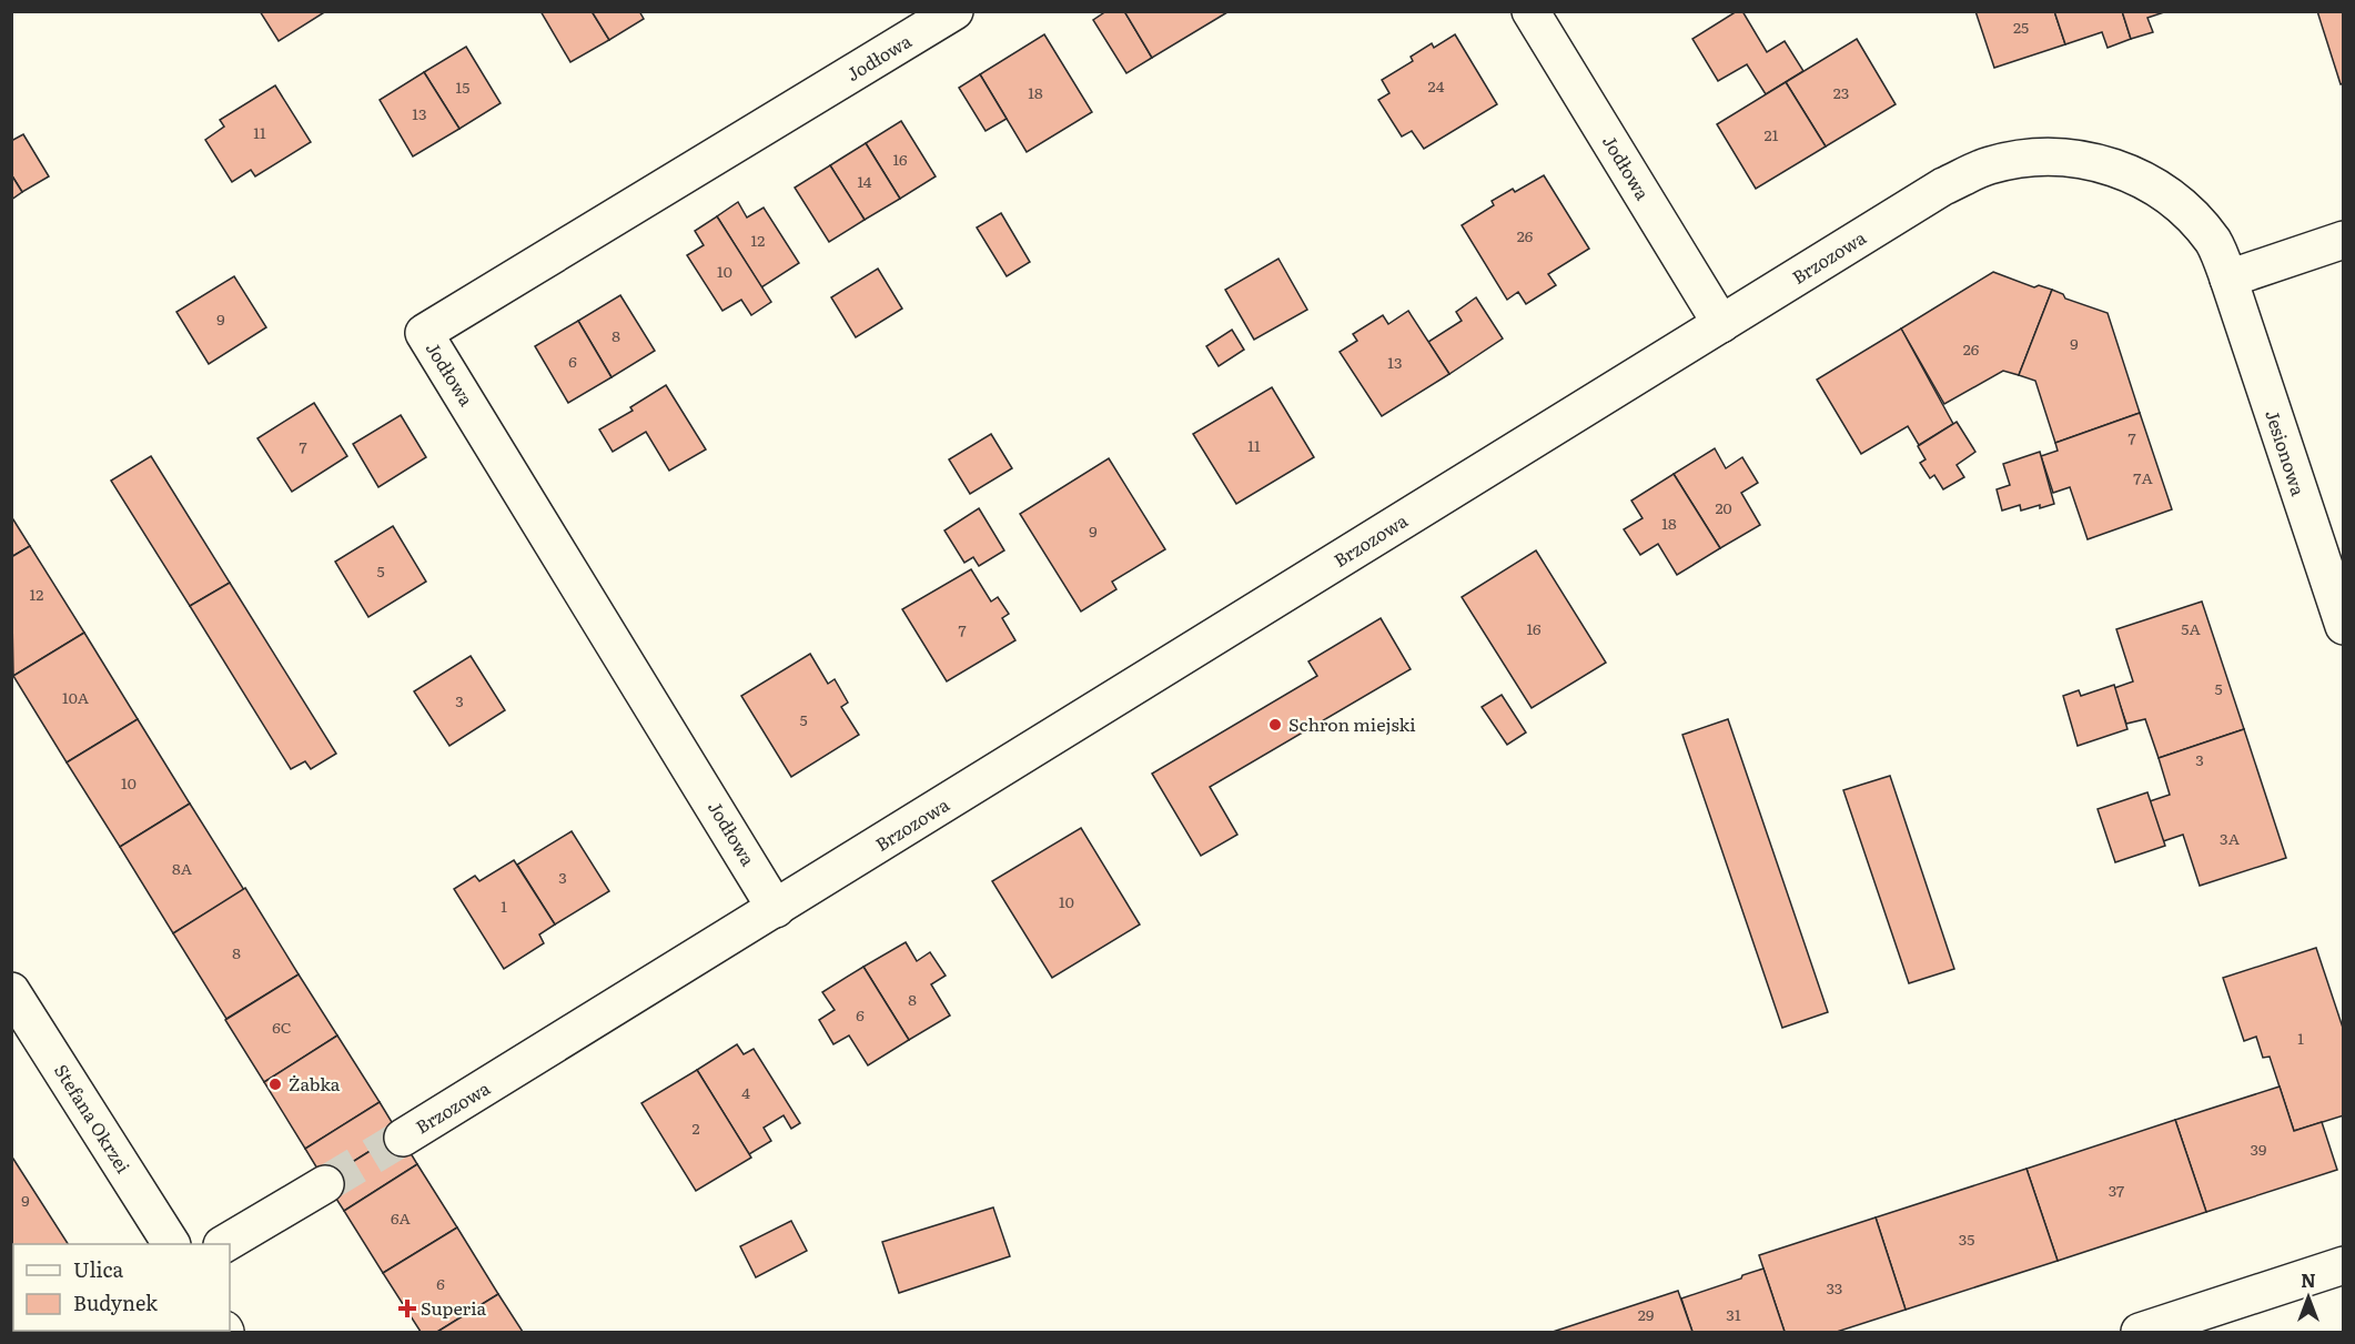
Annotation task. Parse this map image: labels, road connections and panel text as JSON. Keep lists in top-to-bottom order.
{
  "streets": {
    "street": [
      "Jodłowa",
      "Brzozowa",
      "Jesionowa",
      "Stefana Okrzei"
    ]
  },
  "crossings": [
    ["Jodłowa", "Brzozowa"],
    ["Brzozowa", "Jesionowa"]
  ],
  "places": {
    "other": ["Schron miejski", "Żabka"],
    "health": ["Superia"]
  },
  "house_numbers": [
    "25",
    "24",
    "15",
    "18",
    "23",
    "13",
    "11",
    "21",
    "16",
    "14",
    "26",
    "12",
    "10",
    "9",
    "8",
    "9",
    "26",
    "6",
    "13",
    "7",
    "11",
    "7",
    "7A",
    "20",
    "18",
    "9",
    "5",
    "12",
    "16",
    "5A",
    "7",
    "5",
    "10A",
    "3",
    "5",
    "3",
    "10",
    "3A",
    "8A",
    "3",
    "10",
    "1",
    "8",
    "8",
    "6",
    "6C",
    "1",
    "4",
    "2",
    "39",
    "37",
    "9",
    "6A",
    "35",
    "6",
    "33",
    "29",
    "31"
  ],
  "legend": ["Ulica", "Budynek"],
  "north": "top"
}
